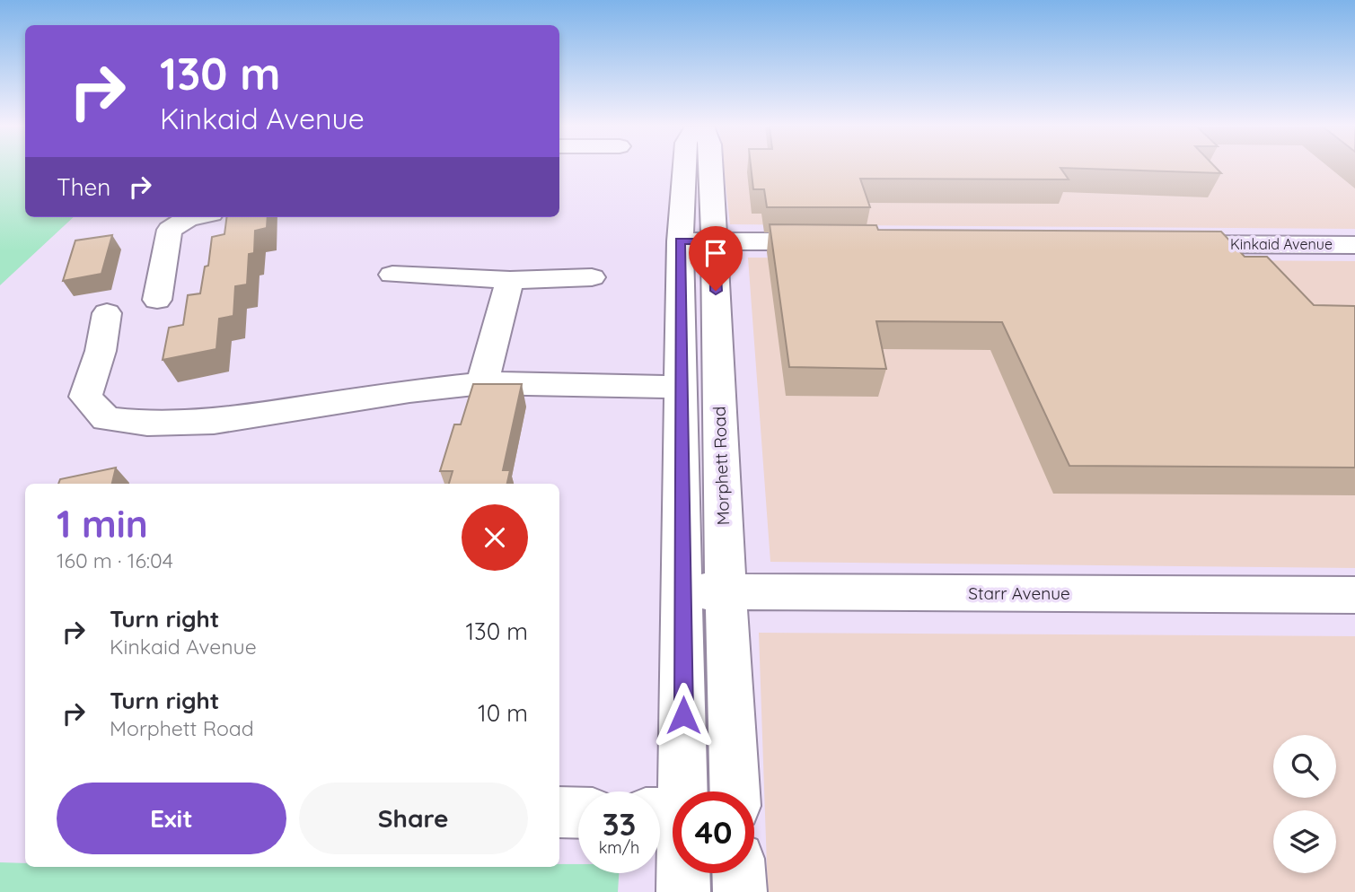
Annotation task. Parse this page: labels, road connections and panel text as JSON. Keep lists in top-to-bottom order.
{
  "streets": {
    "street": ["Kinkaid Avenue", "Morphett Road", "Starr Avenue"]
  },
  "crossings": [
    ["Morphett Road", "Starr Avenue"]
  ],
  "page": {
    "turn": ["130 m", "Kinkaid Avenue"],
    "then": "Then",
    "heading": ["1 min", "160 m · 16:04"],
    "list": [
      {
        "name": "Turn right",
        "note": "Kinkaid Avenue",
        "value": "130 m"
      },
      {
        "name": "Turn right",
        "note": "Morphett Road",
        "value": "10 m"
      }
    ],
    "buttons": ["Exit", "Share"],
    "speed": "33 km/h",
    "limit": "40"
  }
}
